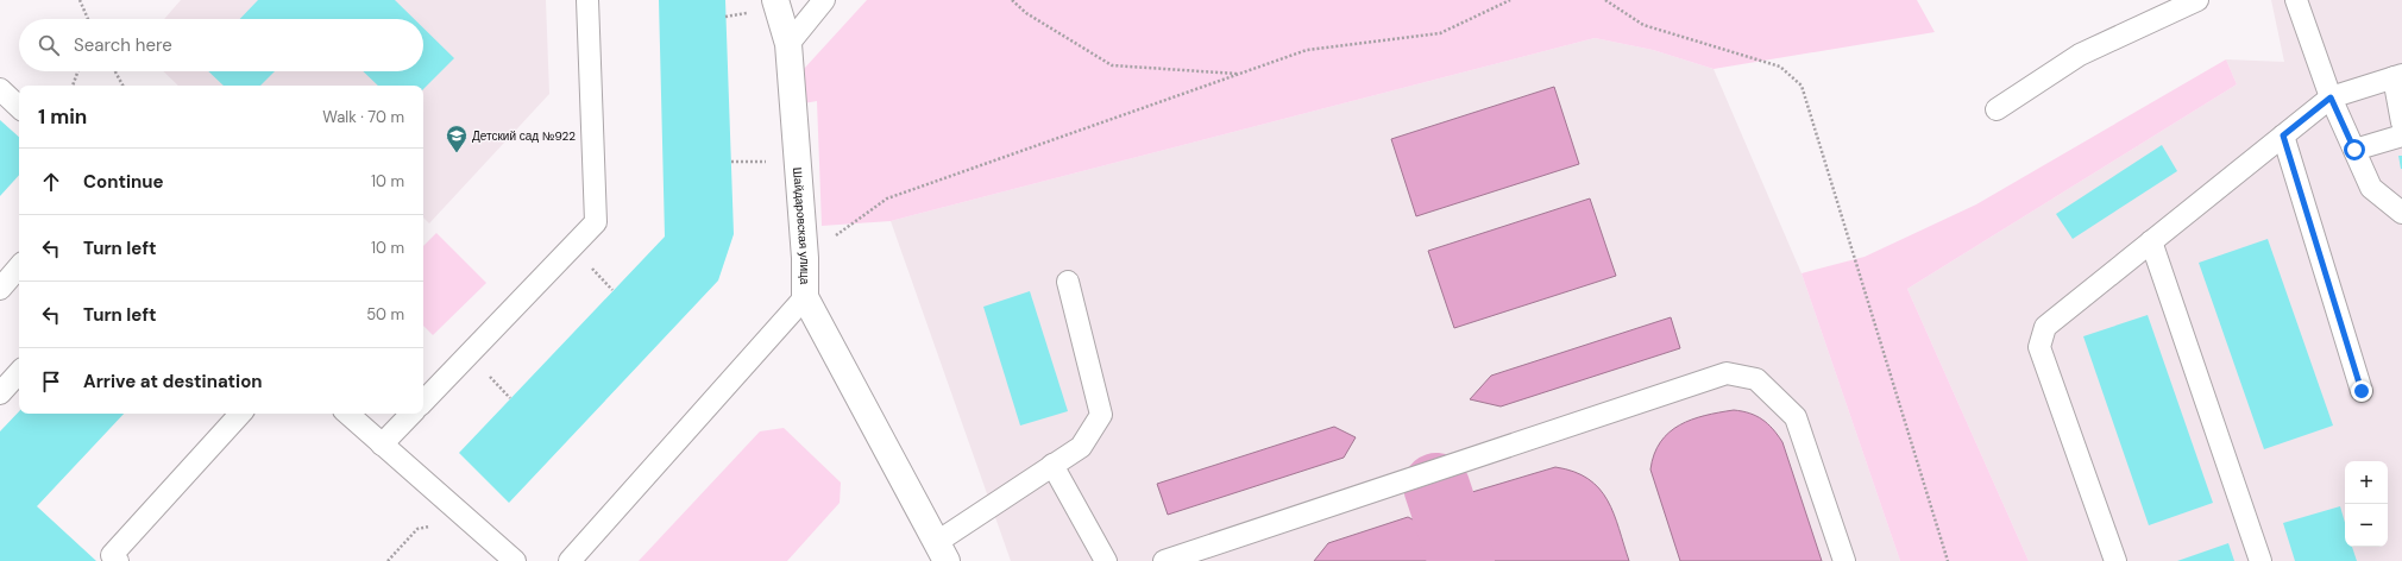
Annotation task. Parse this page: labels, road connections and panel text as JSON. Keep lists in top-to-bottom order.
{
  "streets": {
    "street": ["Шайдаровская улица"]
  },
  "places": {
    "school or university": ["Детский сад №922"]
  },
  "page": {
    "search": "Search here",
    "heading": ["1 min", "Walk · 70 m"],
    "list": [
      ["Continue", "10 m"],
      ["Turn left", "10 m"],
      ["Turn left", "50 m"],
      "Arrive at destination"
    ],
    "map_buttons": ["+", "−"]
  }
}
